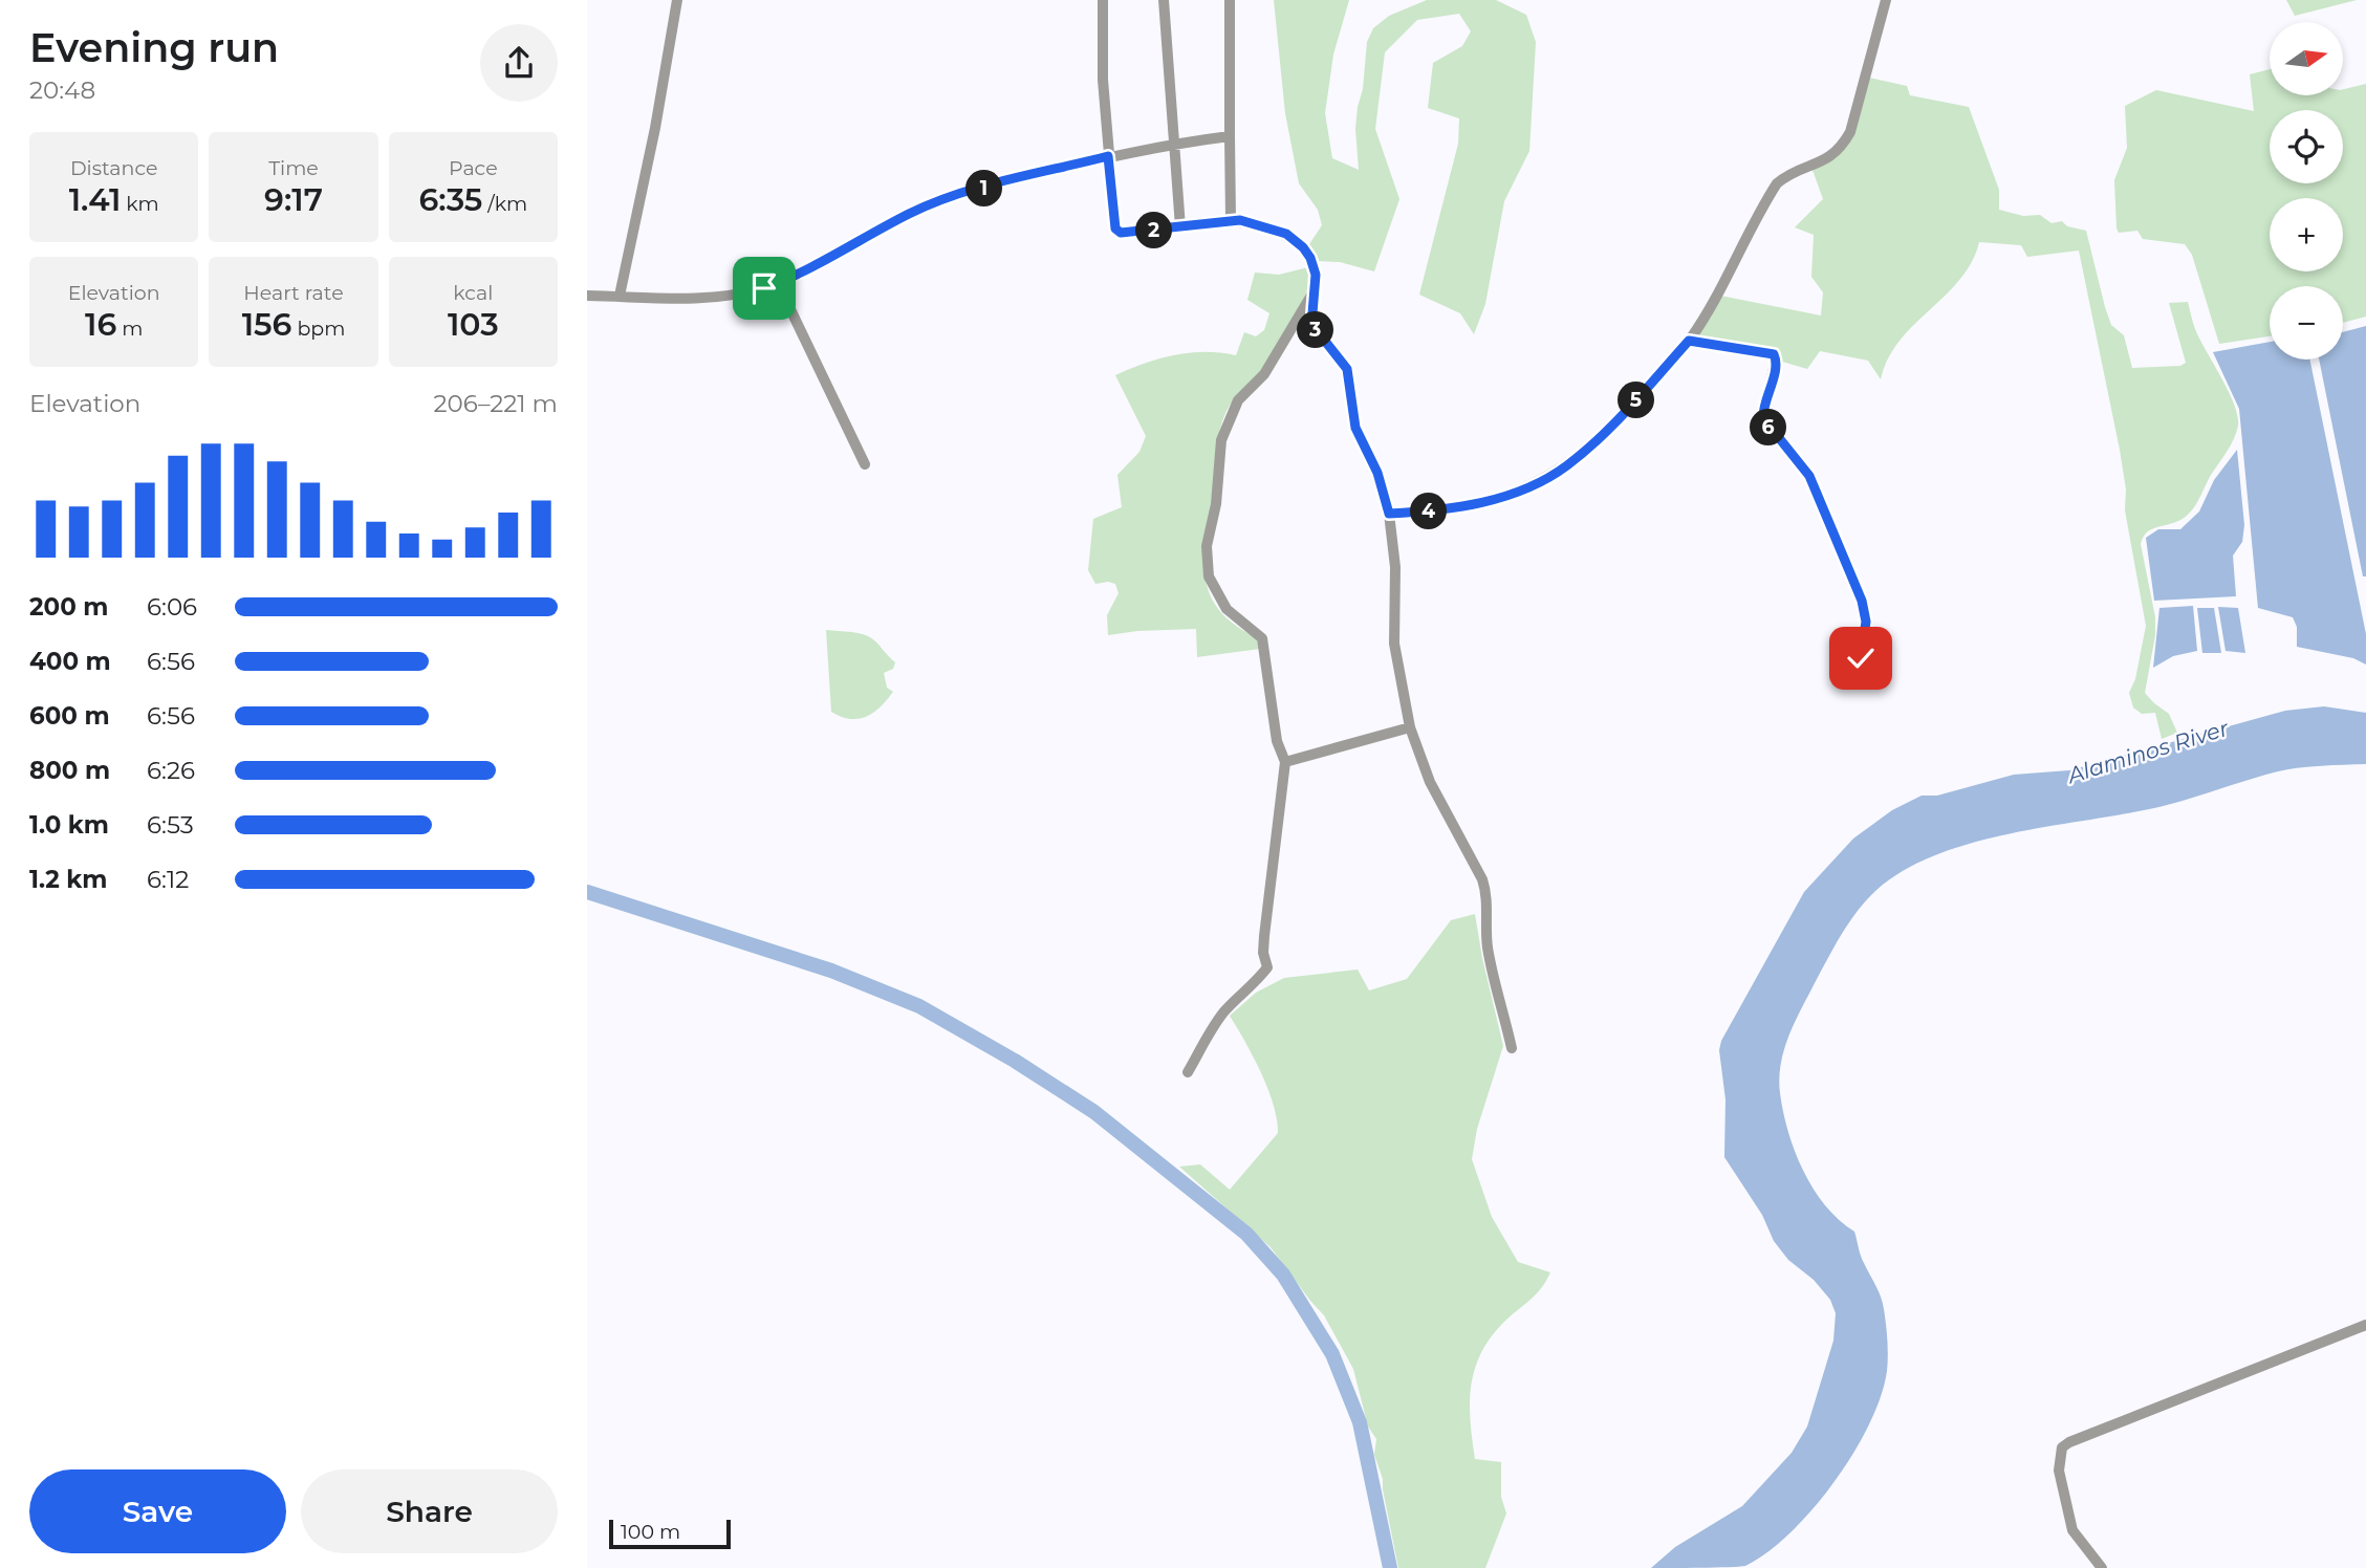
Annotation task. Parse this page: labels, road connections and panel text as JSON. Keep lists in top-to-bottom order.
{
  "water": ["Alaminos River"],
  "scale_bar": "100 m",
  "north": "right",
  "page": {
    "heading": ["Evening run", "20:48"],
    "map_buttons": ["+", "−"],
    "stats": [
      ["Distance", "1.41 km"],
      ["Time", "9:17"],
      ["Pace", "6:35 /km"],
      ["Elevation", "16 m"],
      ["Heart rate", "156 bpm"],
      ["kcal", "103"]
    ],
    "pins": [
      "1",
      "2",
      "3",
      "5",
      "6",
      "4"
    ],
    "chart": ["Elevation", "206–221 m"],
    "list": [
      {
        "name": "200 m",
        "note": "6:06"
      },
      {
        "name": "400 m",
        "note": "6:56"
      },
      {
        "name": "600 m",
        "note": "6:56"
      },
      {
        "name": "800 m",
        "note": "6:26"
      },
      {
        "name": "1.0 km",
        "note": "6:53"
      },
      {
        "name": "1.2 km",
        "note": "6:12"
      }
    ],
    "buttons": ["Save", "Share"],
    "scale": "100 m"
  }
}
